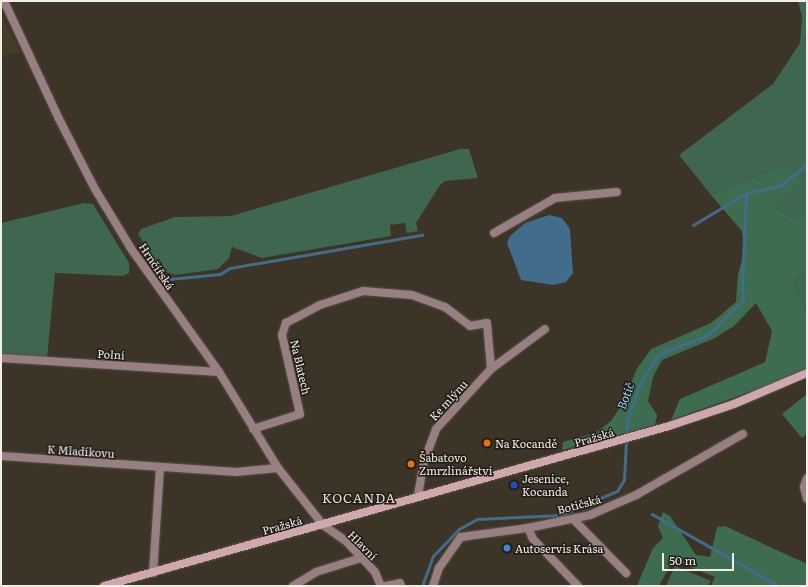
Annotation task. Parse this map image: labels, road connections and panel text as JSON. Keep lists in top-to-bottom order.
{
  "streets": {
    "main road": ["Pražská"],
    "street": [
      "Hrnčířská",
      "Polní",
      "Na Blatech",
      "Ke mlýnu",
      "K Mladíkovu",
      "Botičská",
      "Hlavní"
    ]
  },
  "crossings": [
    ["Hrnčířská", "Polní"],
    ["Hrnčířská", "Na Blatech"],
    ["Hrnčířská", "Pražská"],
    ["Hrnčířská", "K Mladíkovu"],
    ["Hrnčířská", "Hlavní"],
    ["Na Blatech", "Ke mlýnu"],
    ["Ke mlýnu", "Pražská"],
    ["Pražská", "Hlavní"]
  ],
  "districts": ["KOCANDA"],
  "water": ["Botič"],
  "places": [
    "Na Kocandě",
    "Šabatovo Zmrzlinářství",
    "Jesenice, Kocanda",
    "Autoservis Krása"
  ],
  "scale_bar": "50 m"
}
